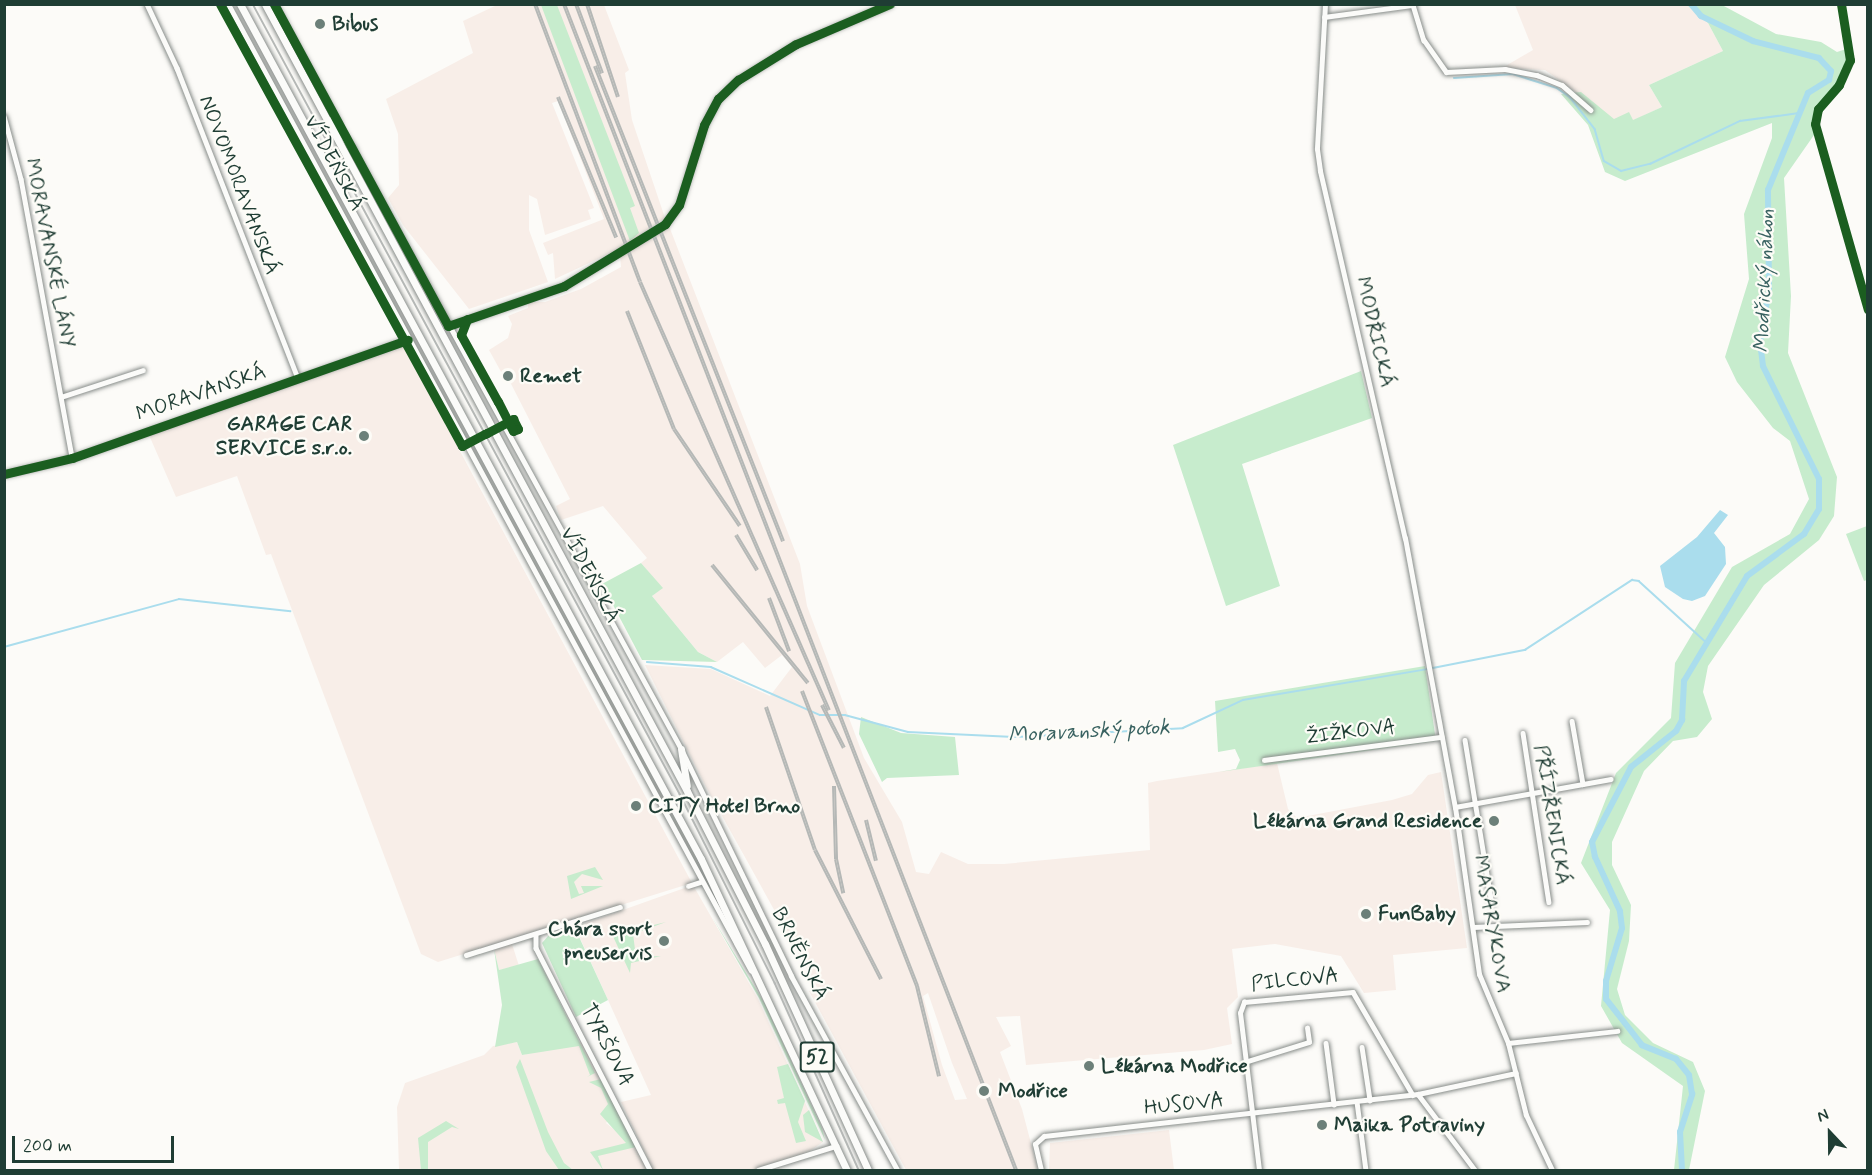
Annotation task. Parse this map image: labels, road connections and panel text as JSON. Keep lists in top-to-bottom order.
{
  "streets": {
    "highway": ["VÍDEŇSKÁ", "52"],
    "street": [
      "NOVOMORAVANSKÁ",
      "MORAVANSKÉ LÁNY",
      "MODŘICKÁ",
      "MORAVANSKÁ",
      "ŽIŽKOVA",
      "PŘÍZŘENICKÁ",
      "MASARYKOVA",
      "BRNĚNSKÁ",
      "PILCOVA",
      "TYRŠOVA",
      "HUSOVA"
    ]
  },
  "crossings": [
    ["VÍDEŇSKÁ", "MORAVANSKÁ"],
    ["VÍDEŇSKÁ", "BRNĚNSKÁ"],
    ["NOVOMORAVANSKÁ", "MORAVANSKÁ"],
    ["MORAVANSKÉ LÁNY", "MORAVANSKÁ"],
    ["MODŘICKÁ", "MASARYKOVA"],
    ["ŽIŽKOVA", "MASARYKOVA"],
    ["MASARYKOVA", "HUSOVA"],
    ["PILCOVA", "HUSOVA"]
  ],
  "water": ["Modřický náhon", "Moravanský potok"],
  "places": [
    "Bibus",
    "Remet",
    "GARAGE CAR SERVICE s.r.o.",
    "CITY Hotel Brno",
    "Lékárna Grand Residence",
    "FunBaby",
    "Chára sport pneuservis",
    "Lékárna Modřice",
    "Modřice",
    "Maika Potraviny"
  ],
  "scale_bar": "200 m",
  "north": "top"
}
